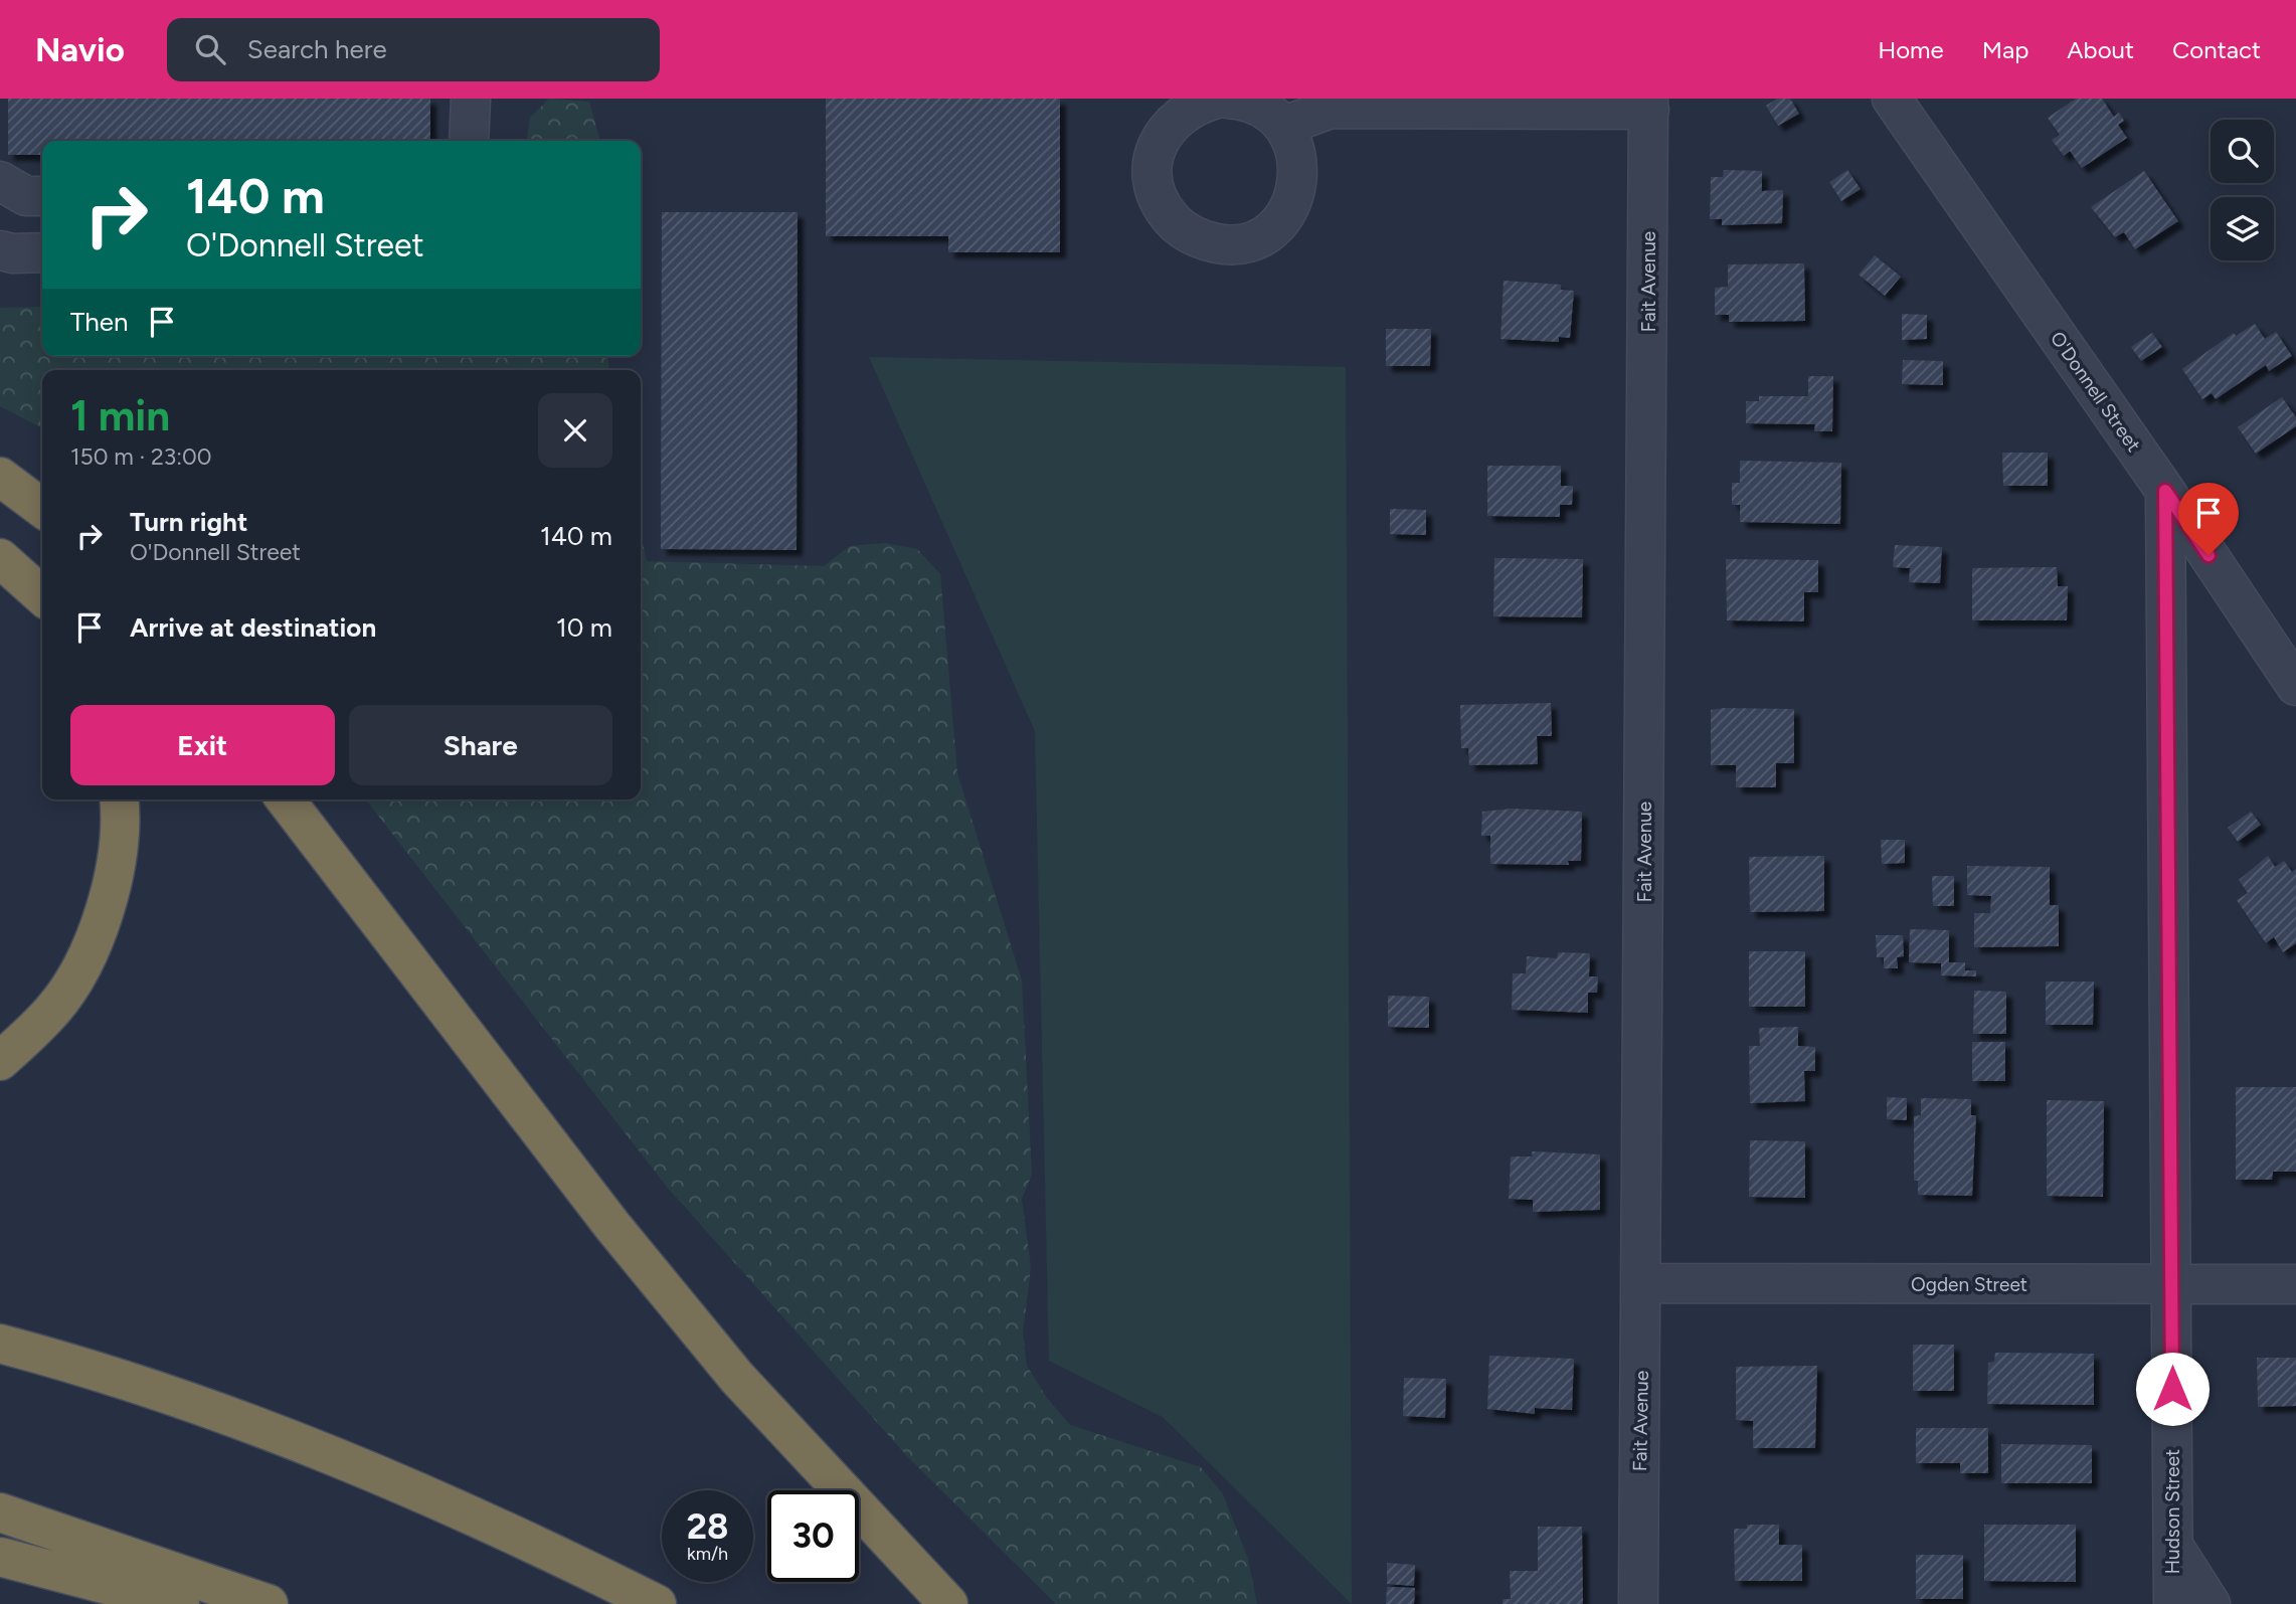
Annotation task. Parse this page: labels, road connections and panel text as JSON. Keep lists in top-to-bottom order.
{
  "streets": {
    "street": [
      "Fait Avenue",
      "O'Donnell Street",
      "Ogden Street",
      "Hudson Street"
    ]
  },
  "crossings": [
    ["Fait Avenue", "Ogden Street"],
    ["O'Donnell Street", "Hudson Street"],
    ["Ogden Street", "Hudson Street"]
  ],
  "page": {
    "header": "Navio",
    "search": "Search here",
    "nav": [
      "Home",
      "Map",
      "About",
      "Contact"
    ],
    "turn": ["140 m", "O'Donnell Street"],
    "then": "Then",
    "heading": ["1 min", "150 m · 23:00"],
    "list": [
      {
        "name": "Turn right",
        "note": "O'Donnell Street",
        "value": "140 m"
      },
      {
        "name": "Arrive at destination",
        "value": "10 m"
      }
    ],
    "buttons": ["Exit", "Share"],
    "speed": "28 km/h",
    "limit": "30"
  }
}
